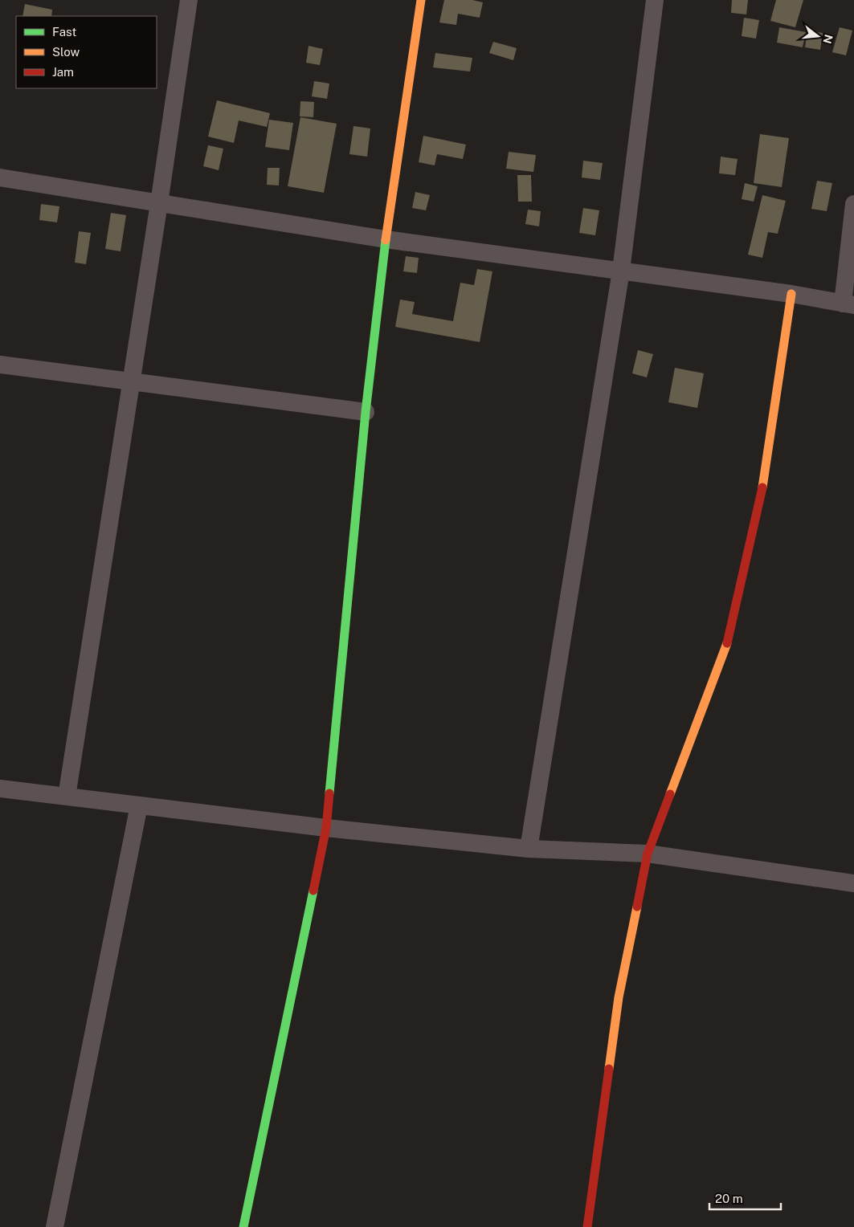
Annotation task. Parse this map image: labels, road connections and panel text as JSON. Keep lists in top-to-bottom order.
{
  "legend": ["Fast", "Slow", "Jam"],
  "scale_bar": "20 m",
  "north": "right"
}
